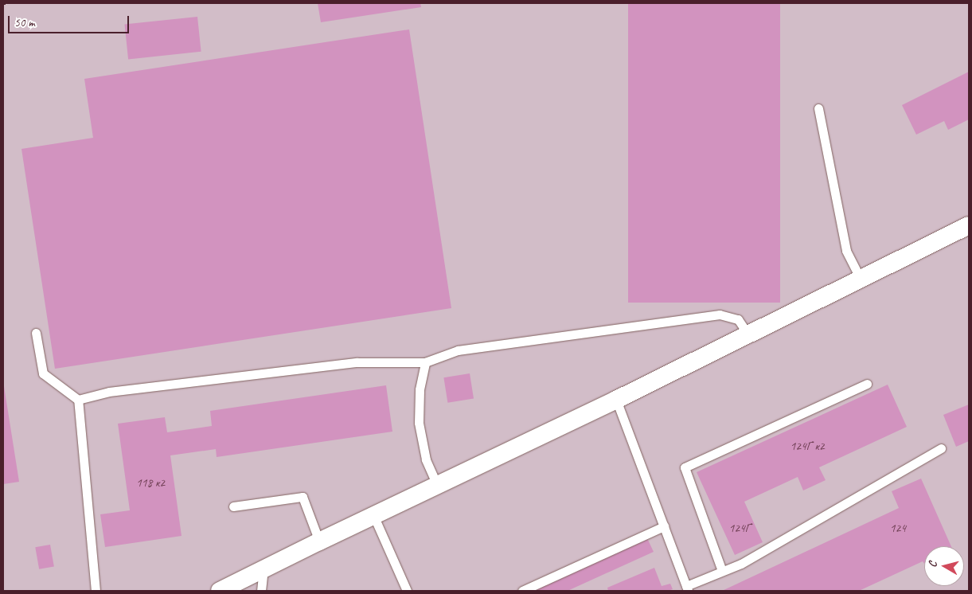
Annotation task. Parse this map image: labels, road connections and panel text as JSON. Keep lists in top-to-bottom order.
{
  "house_numbers": [
    "124Г к2",
    "118 к2",
    "124Г",
    "124"
  ],
  "scale_bar": "50 m",
  "north": "left"
}
